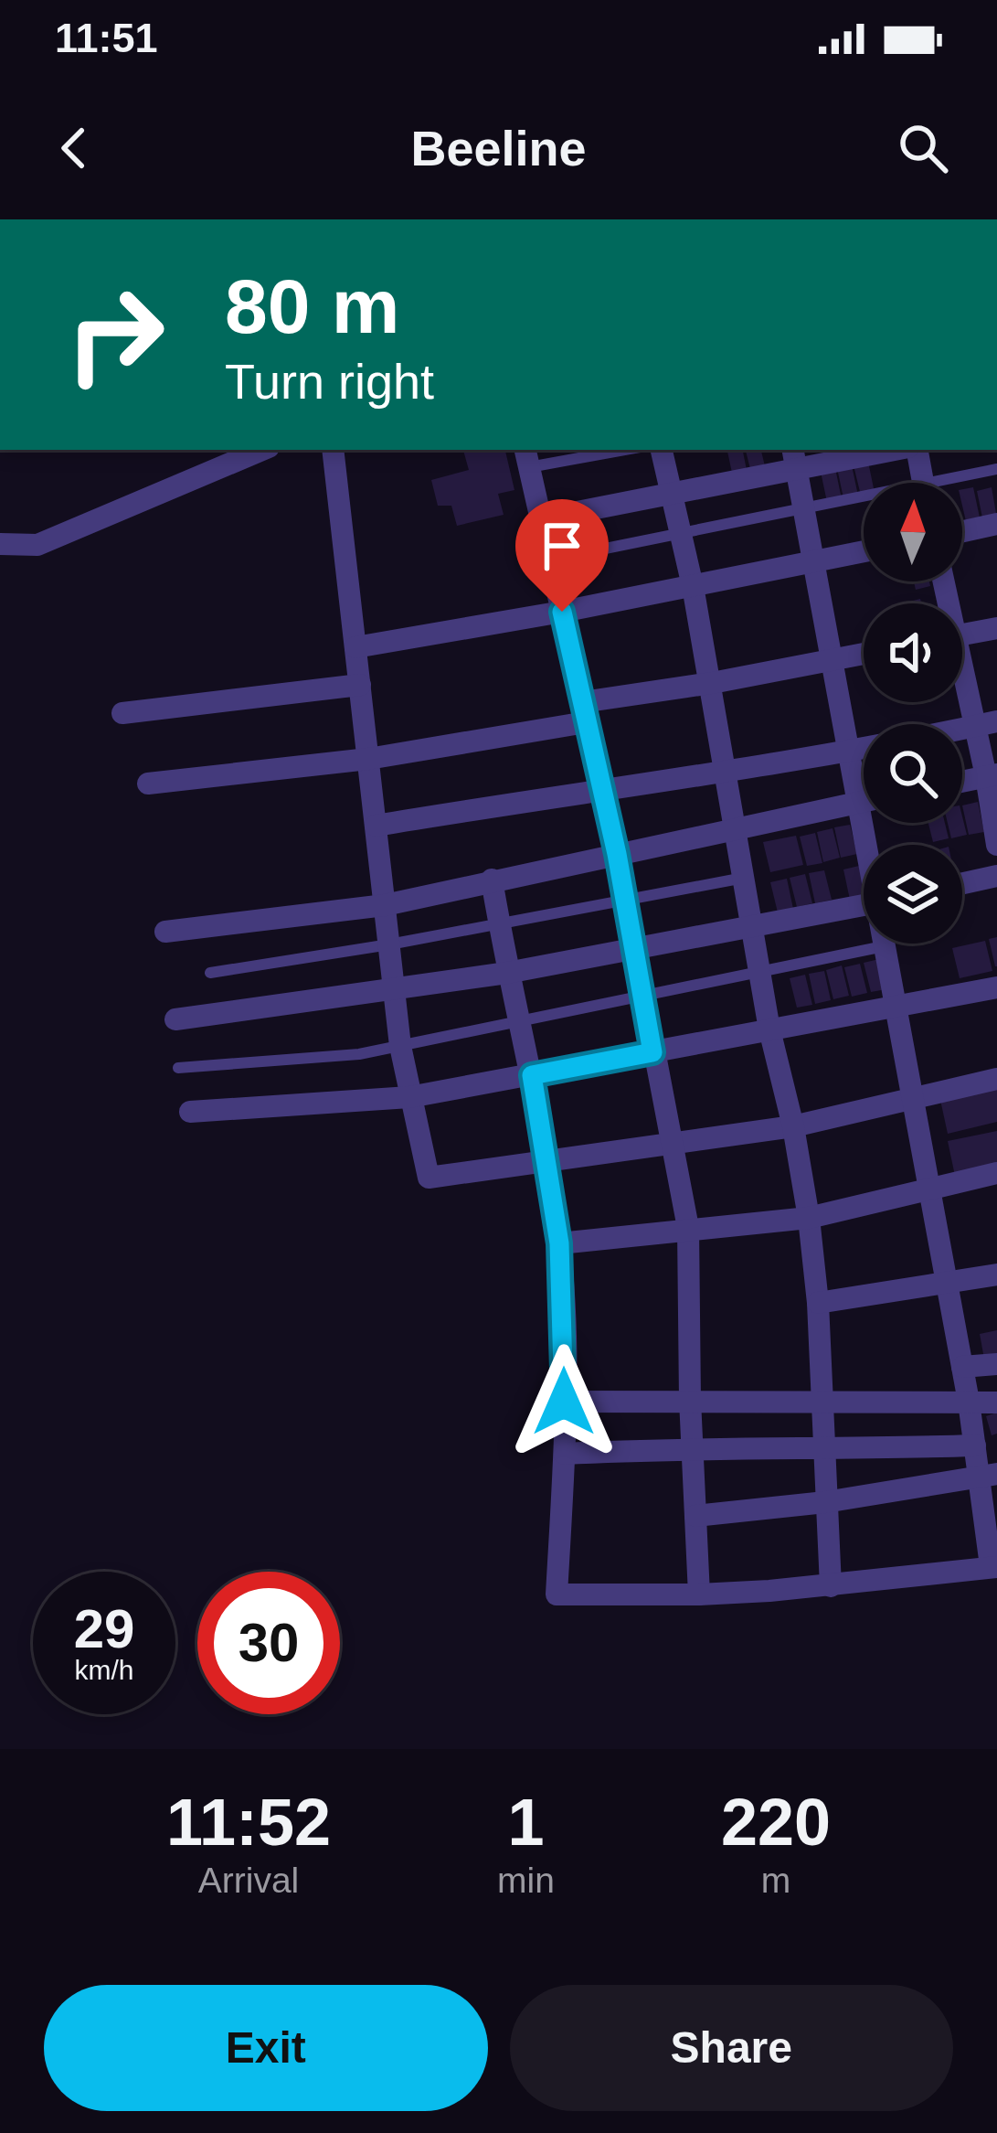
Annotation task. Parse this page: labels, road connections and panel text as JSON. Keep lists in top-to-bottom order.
{
  "north": "top",
  "page": {
    "status": "11:51",
    "header": "Beeline",
    "turn": ["80 m", "Turn right"],
    "speed": "29 km/h",
    "limit": "30",
    "eta": [
      "11:52",
      "Arrival",
      "1",
      "min",
      "220",
      "m"
    ],
    "buttons": ["Exit", "Share"]
  }
}
